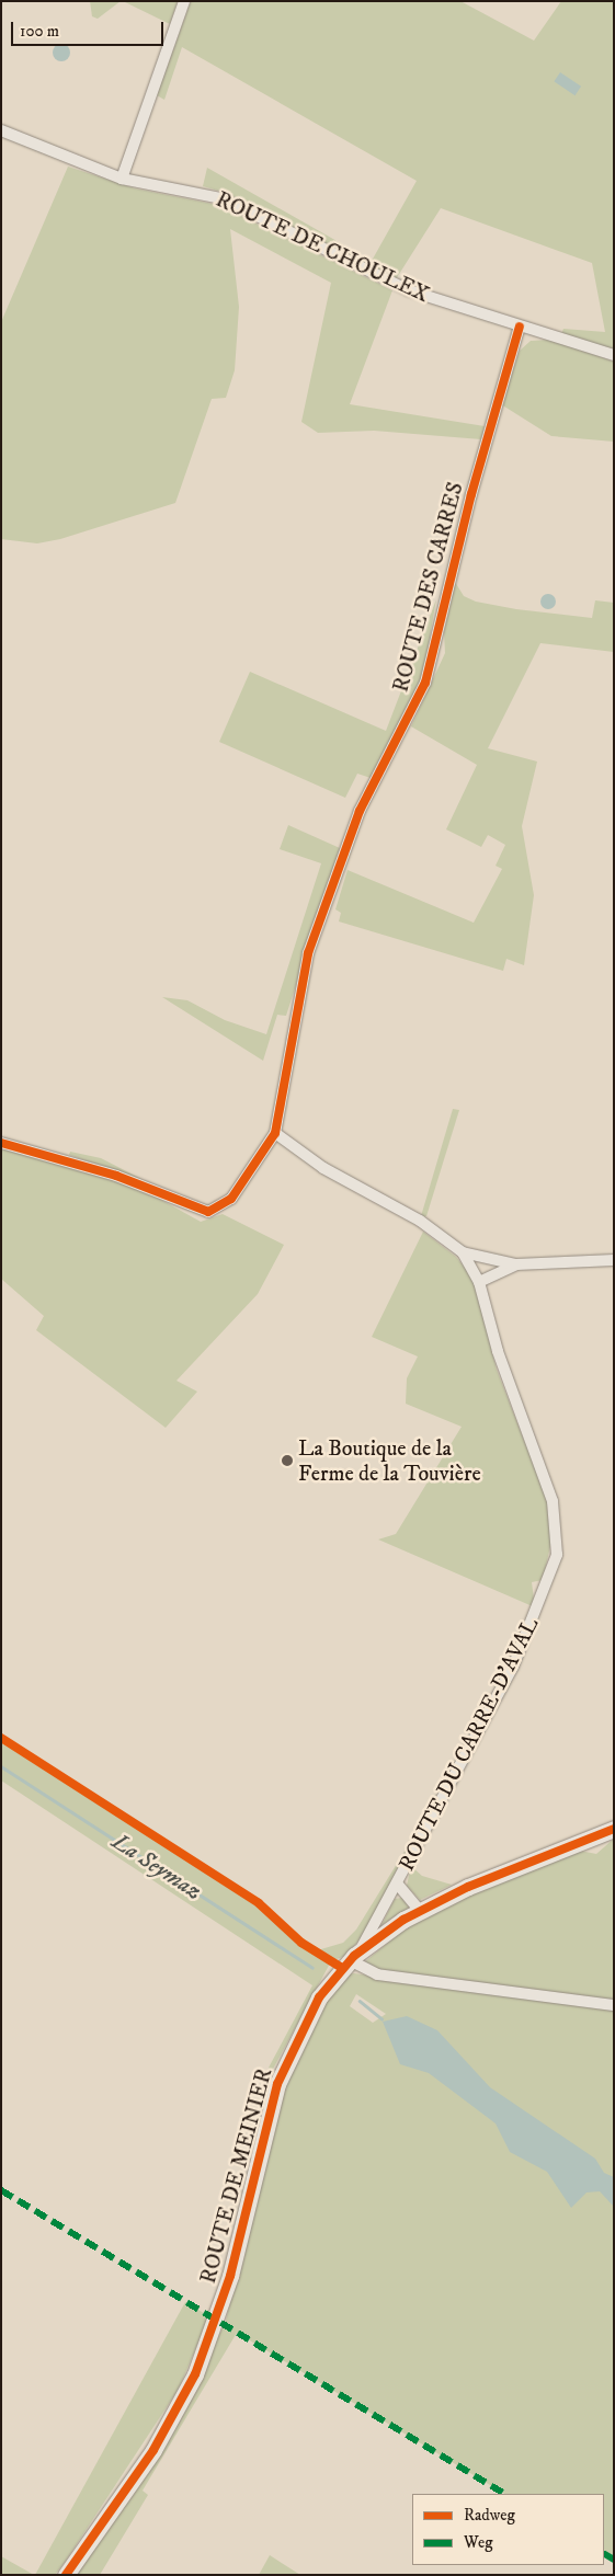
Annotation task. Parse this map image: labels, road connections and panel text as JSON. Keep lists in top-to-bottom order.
{
  "streets": {
    "street": [
      "ROUTE DE CHOULEX",
      "ROUTE DES CARRES",
      "ROUTE DU CARRE-D'AVAL",
      "ROUTE DE MEINIER"
    ]
  },
  "crossings": [
    ["ROUTE DE CHOULEX", "ROUTE DES CARRES"],
    ["ROUTE DU CARRE-D'AVAL", "ROUTE DE MEINIER"]
  ],
  "water": ["La Seymaz"],
  "places": ["La Boutique de la Ferme de la Touvière"],
  "legend": ["Radweg", "Weg"],
  "scale_bar": "100 m"
}
